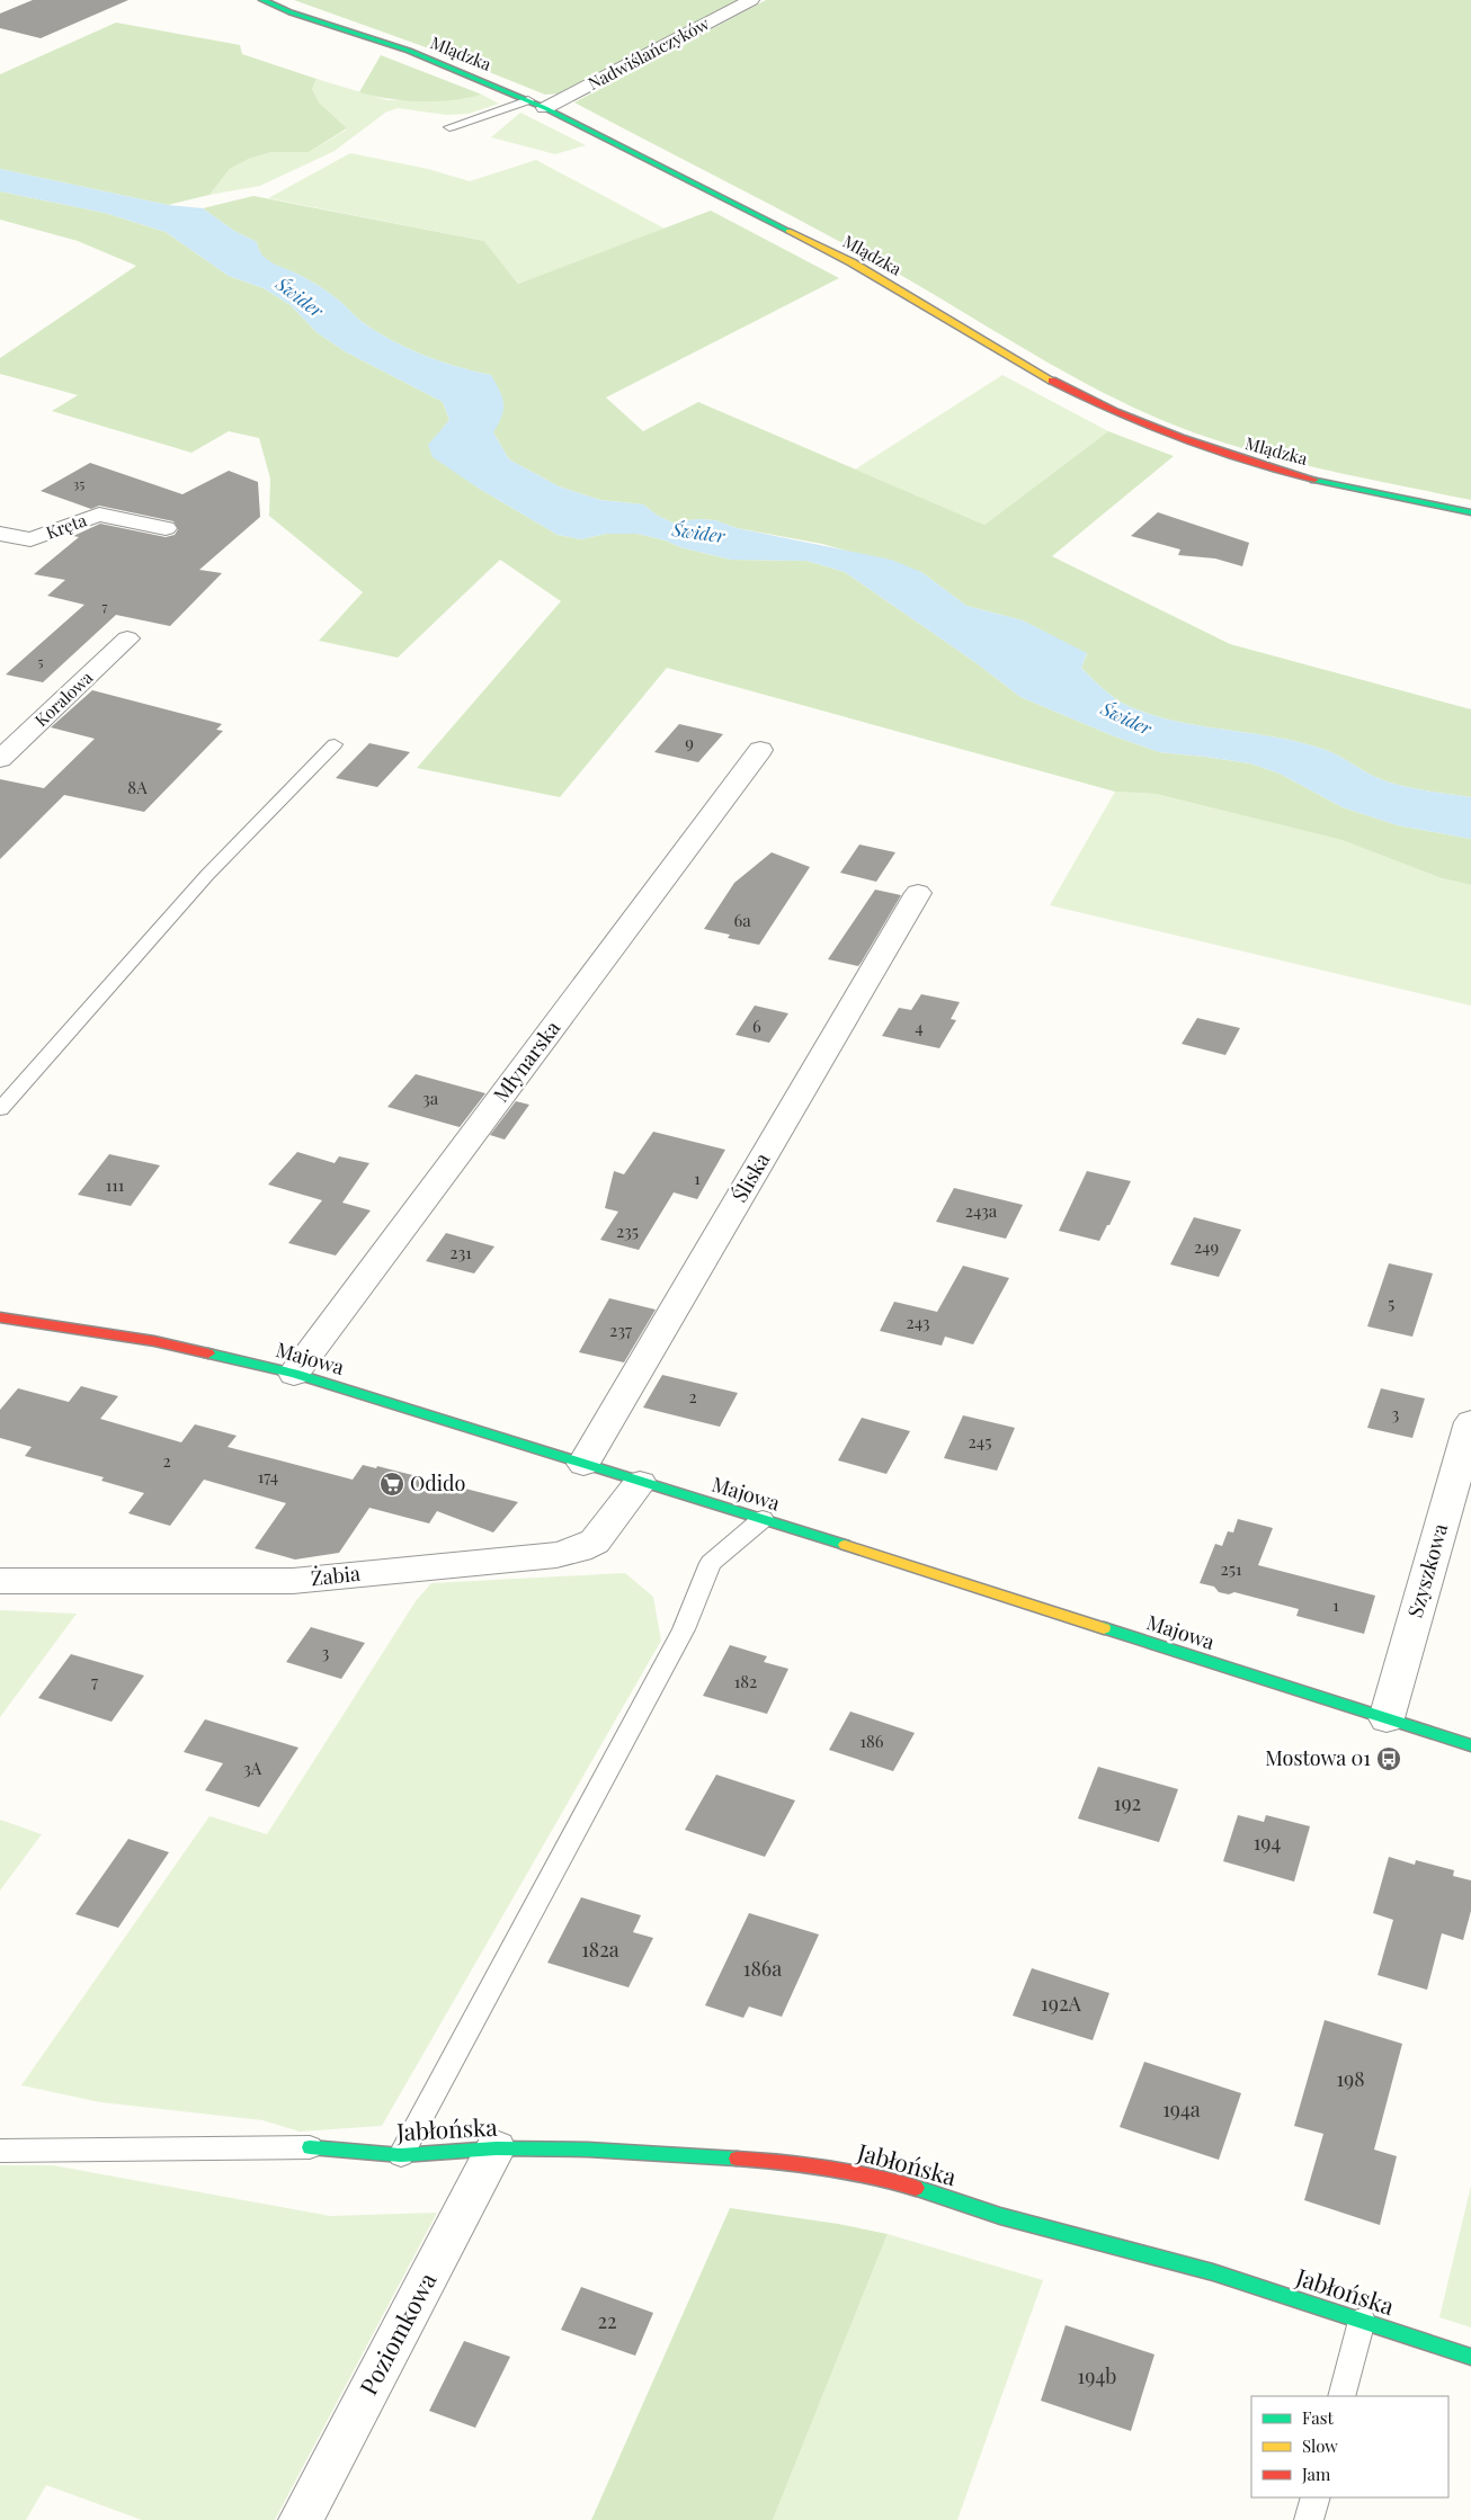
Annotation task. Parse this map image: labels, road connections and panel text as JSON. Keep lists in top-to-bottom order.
{
  "streets": {
    "street": [
      "Mlądzka",
      "Nadwiślańczyków",
      "Kręta",
      "Koralowa",
      "Młynarska",
      "Śliska",
      "Majowa",
      "Szyszkowa",
      "Żabia",
      "Jabłońska",
      "Poziomkowa"
    ]
  },
  "crossings": [
    ["Mlądzka", "Nadwiślańczyków"],
    ["Młynarska", "Majowa"],
    ["Śliska", "Majowa"],
    ["Majowa", "Szyszkowa"],
    ["Majowa", "Żabia"],
    ["Jabłońska", "Poziomkowa"]
  ],
  "water": ["Świder"],
  "places": {
    "supermarket": ["Odido"],
    "bus stop": ["Mostowa 01"]
  },
  "house_numbers": [
    "35",
    "7",
    "5",
    "9",
    "8A",
    "6a",
    "6",
    "4",
    "3a",
    "1",
    "111",
    "243a",
    "235",
    "249",
    "231",
    "5",
    "243",
    "237",
    "2",
    "3",
    "245",
    "2",
    "174",
    "251",
    "1",
    "3",
    "7",
    "182",
    "186",
    "3A",
    "192",
    "194",
    "182a",
    "186a",
    "192A",
    "198",
    "194a",
    "22",
    "194b"
  ],
  "legend": ["Fast", "Slow", "Jam"]
}
